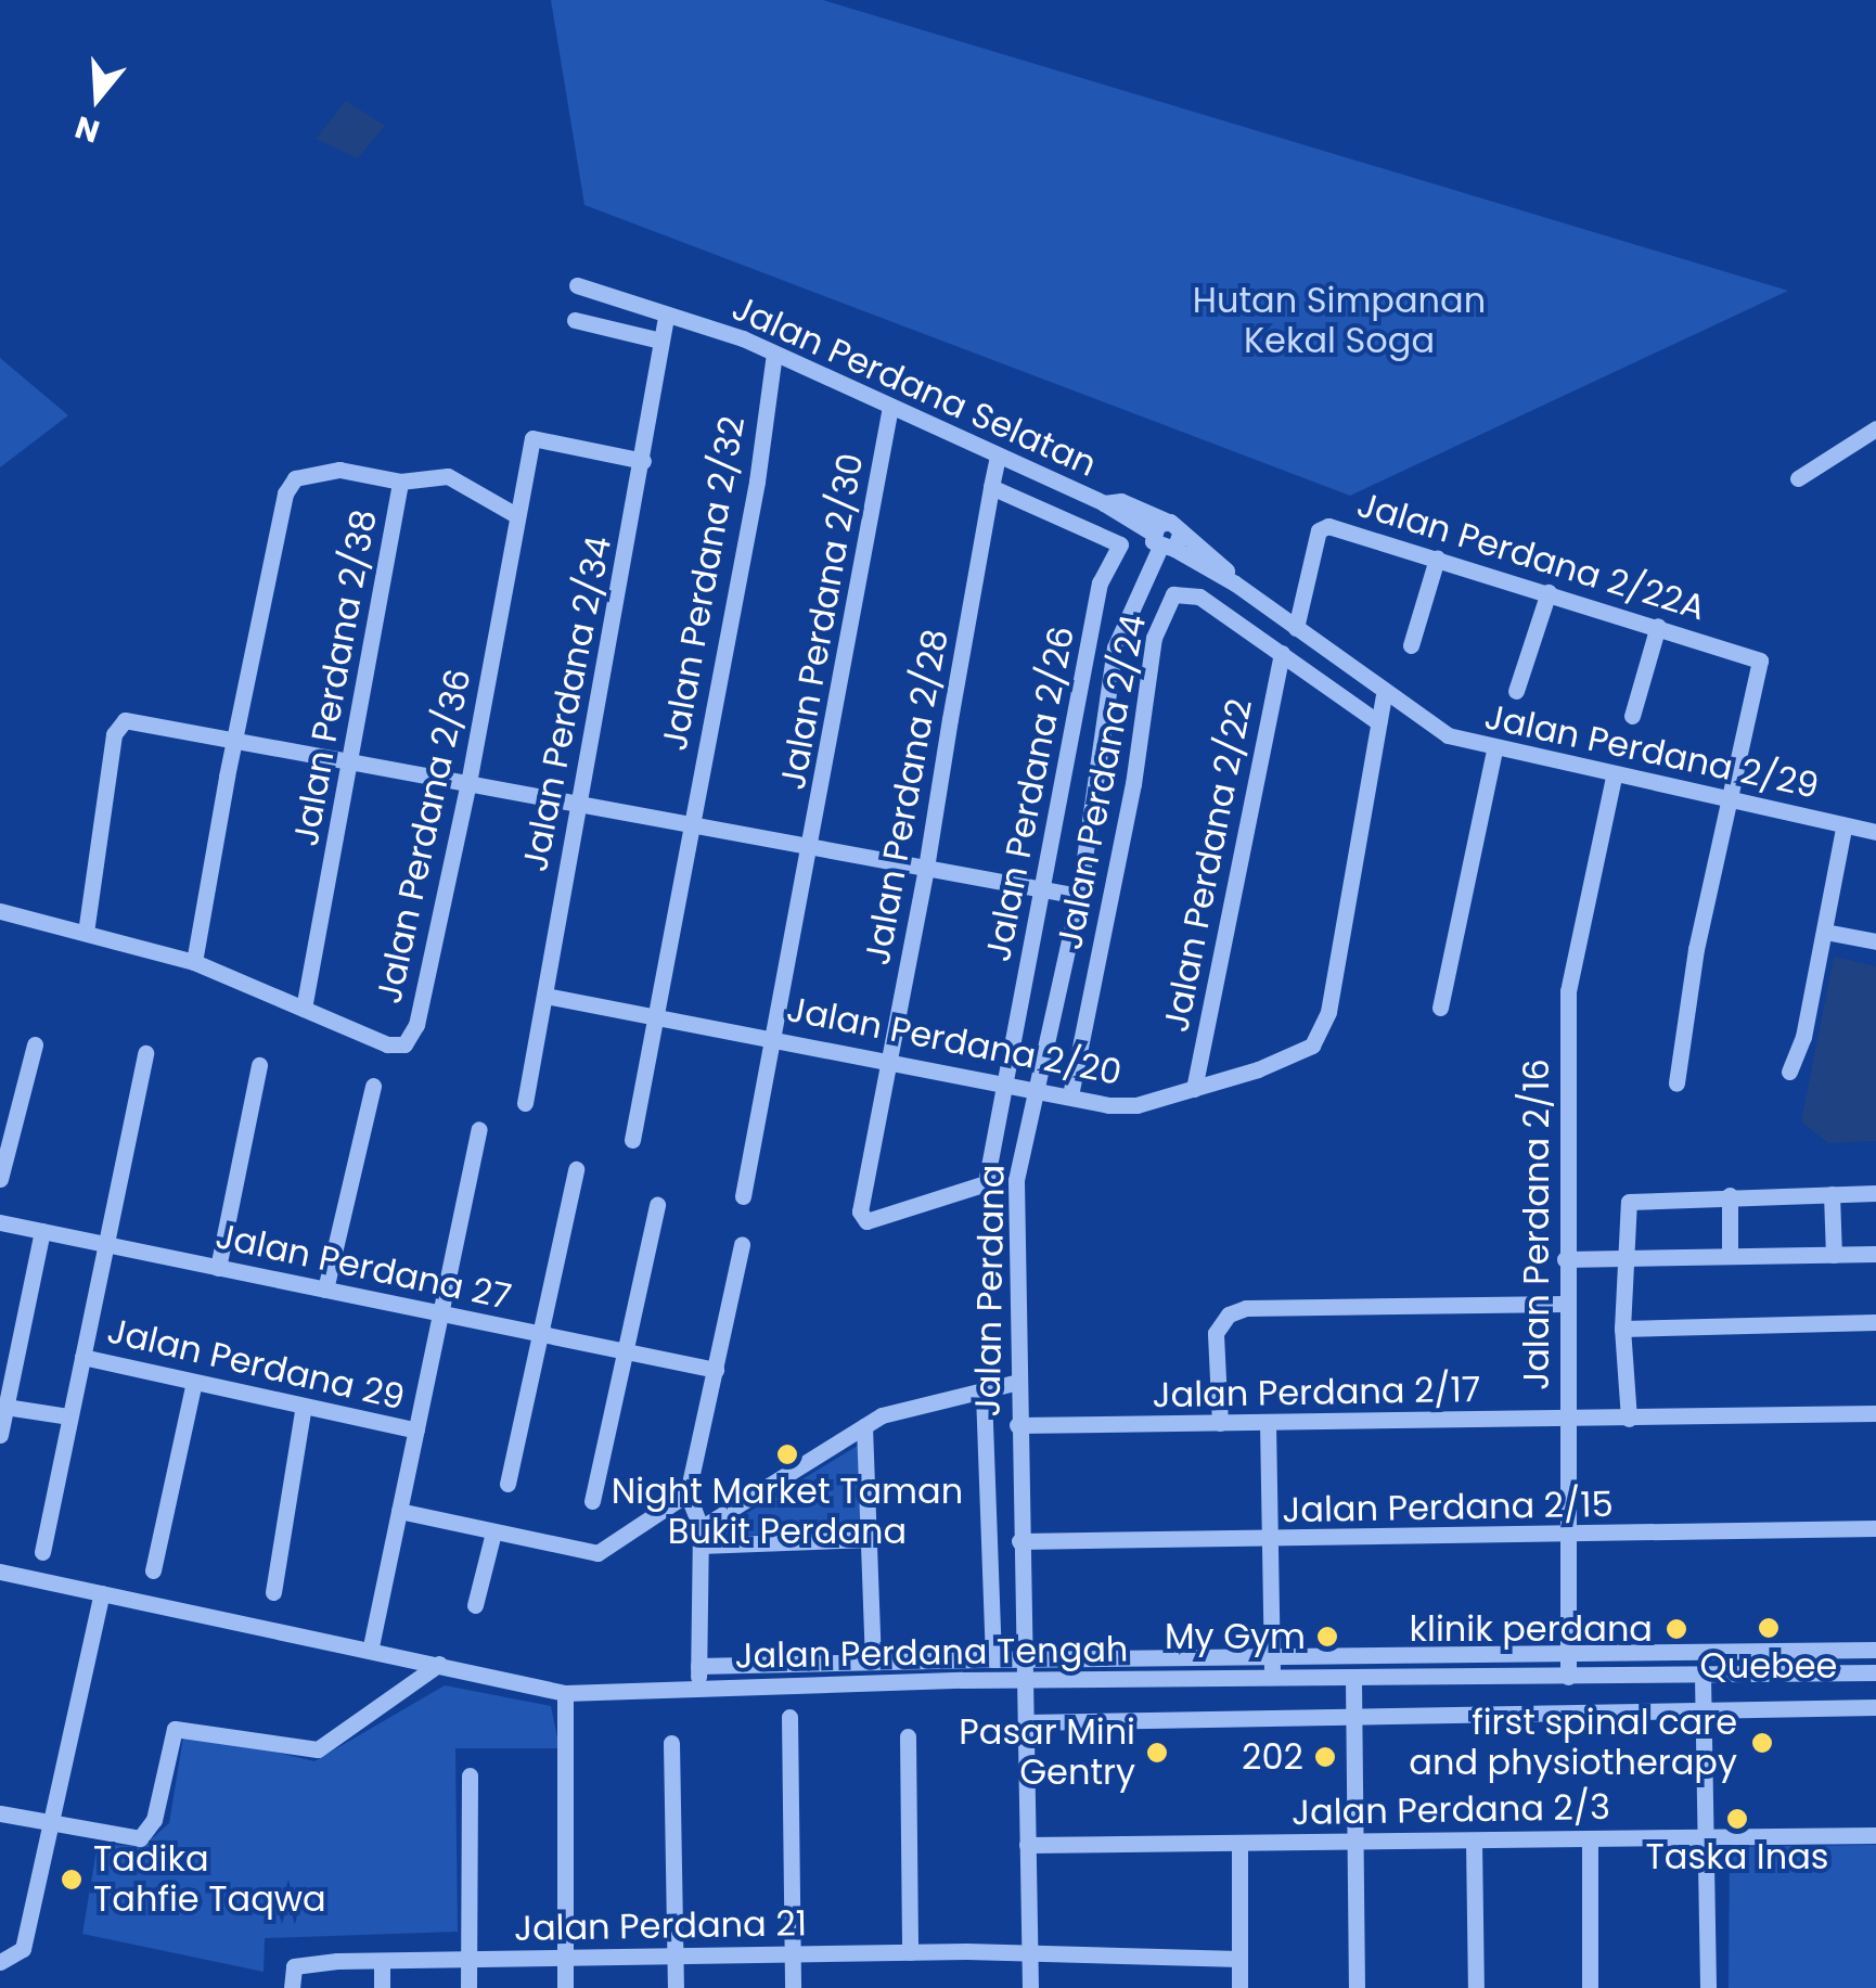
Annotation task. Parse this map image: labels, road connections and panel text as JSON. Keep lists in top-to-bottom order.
{
  "streets": {
    "street": [
      "Jalan Perdana Selatan",
      "Jalan Perdana 2/22A",
      "Jalan Perdana 2/32",
      "Jalan Perdana 2/30",
      "Jalan Perdana 2/38",
      "Jalan Perdana 2/34",
      "Jalan Perdana 2/29",
      "Jalan Perdana 2/24",
      "Jalan Perdana 2/26",
      "Jalan Perdana 2/28",
      "Jalan Perdana 2/36",
      "Jalan Perdana 2/22",
      "Jalan Perdana 2/20",
      "Jalan Perdana 2/16",
      "Jalan Perdana 27",
      "Jalan Perdana",
      "Jalan Perdana 29",
      "Jalan Perdana 2/17",
      "Jalan Perdana 2/15",
      "Jalan Perdana Tengah",
      "Jalan Perdana 2/3",
      "Jalan Perdana 21"
    ]
  },
  "crossings": [
    ["Jalan Perdana Selatan", "Jalan Perdana 2/32"],
    ["Jalan Perdana Selatan", "Jalan Perdana 2/30"],
    ["Jalan Perdana Selatan", "Jalan Perdana 2/34"],
    ["Jalan Perdana Selatan", "Jalan Perdana 2/29"],
    ["Jalan Perdana Selatan", "Jalan Perdana 2/28"],
    ["Jalan Perdana Selatan", "Jalan Perdana"],
    ["Jalan Perdana 2/22A", "Jalan Perdana 2/29"],
    ["Jalan Perdana 2/32", "Jalan Perdana 2/20"],
    ["Jalan Perdana 2/30", "Jalan Perdana 2/20"],
    ["Jalan Perdana 2/38", "Jalan Perdana 2/36"],
    ["Jalan Perdana 2/34", "Jalan Perdana 2/36"],
    ["Jalan Perdana 2/34", "Jalan Perdana 2/20"],
    ["Jalan Perdana 2/29", "Jalan Perdana 2/20"],
    ["Jalan Perdana 2/29", "Jalan Perdana 2/16"],
    ["Jalan Perdana 2/29", "Jalan Perdana"],
    ["Jalan Perdana 2/24", "Jalan Perdana 2/22"],
    ["Jalan Perdana 2/24", "Jalan Perdana 2/20"],
    ["Jalan Perdana 2/26", "Jalan Perdana 2/28"],
    ["Jalan Perdana 2/26", "Jalan Perdana 2/20"],
    ["Jalan Perdana 2/28", "Jalan Perdana 2/20"],
    ["Jalan Perdana 2/22", "Jalan Perdana 2/20"],
    ["Jalan Perdana 2/20", "Jalan Perdana"],
    ["Jalan Perdana 2/16", "Jalan Perdana 2/17"],
    ["Jalan Perdana 2/16", "Jalan Perdana 2/15"],
    ["Jalan Perdana 2/16", "Jalan Perdana Tengah"],
    ["Jalan Perdana", "Jalan Perdana 2/17"],
    ["Jalan Perdana", "Jalan Perdana 2/15"],
    ["Jalan Perdana", "Jalan Perdana Tengah"],
    ["Jalan Perdana", "Jalan Perdana 2/3"],
    ["Jalan Perdana", "Jalan Perdana 21"]
  ],
  "parks": ["Hutan Simpanan Kekal Soga"],
  "places": [
    "Night Market Taman Bukit Perdana",
    "Quebee",
    "klinik perdana",
    "My Gym",
    "first spinal care and physiotherapy",
    "Pasar Mini Gentry",
    "202",
    "Taska Inas",
    "Tadika Tahfie Taqwa"
  ],
  "north": "bottom"
}
